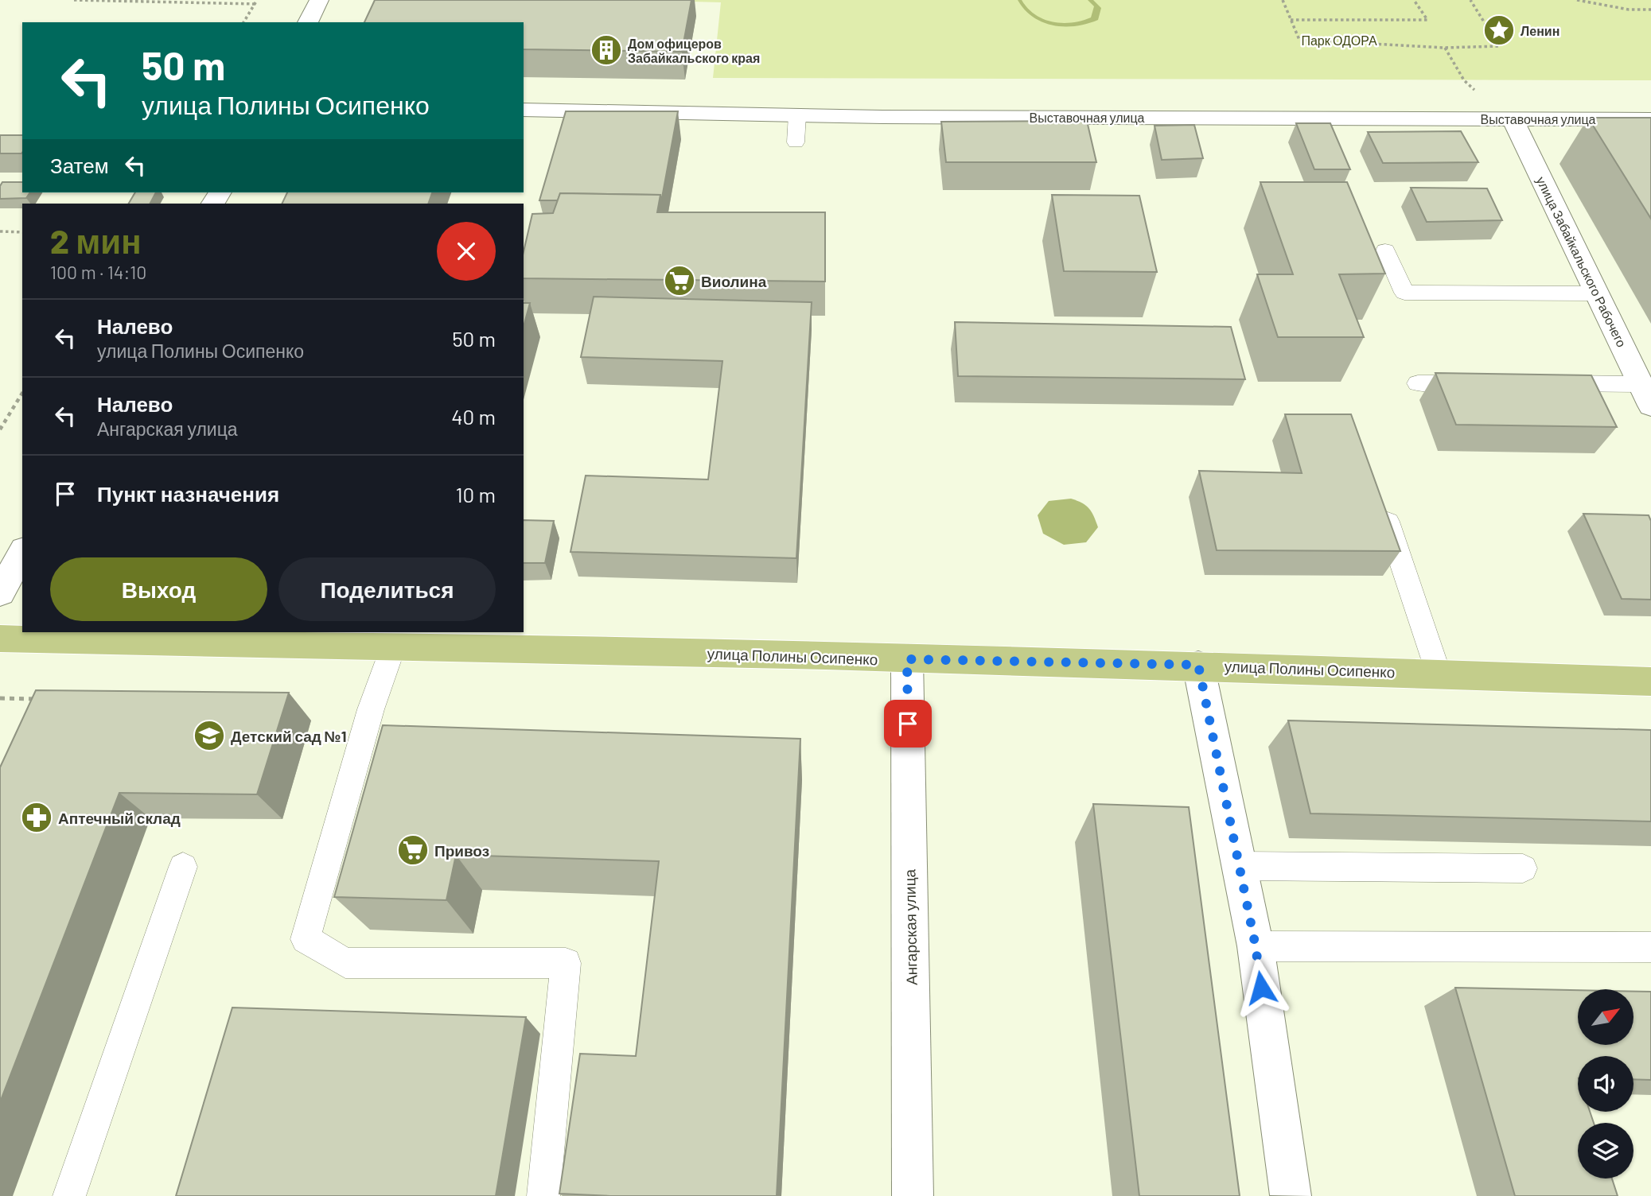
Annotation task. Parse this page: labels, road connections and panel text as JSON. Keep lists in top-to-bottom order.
{
  "streets": {
    "main road": ["улица Полины Осипенко"],
    "street": ["Выставочная улица", "улица Забайкальского Рабочего", "Ангарская улица"]
  },
  "crossings": [
    ["Выставочная улица", "улица Забайкальского Рабочего"],
    ["улица Полины Осипенко", "Ангарская улица"]
  ],
  "parks": ["Парк ОДОРА"],
  "places": {
    "place": ["Ленин"],
    "building": ["Дом офицеров Забайкальского края"],
    "supermarket": ["Виолина", "Привоз"],
    "school or university": ["Детский сад №1"],
    "pharmacy": ["Аптечный склад"]
  },
  "north": "top right",
  "page": {
    "turn": ["50 m", "улица Полины Осипенко"],
    "then": "Затем",
    "heading": ["2 мин", "100 m · 14:10"],
    "list": [
      {
        "name": "Налево",
        "note": "улица Полины Осипенко",
        "value": "50 m"
      },
      {
        "name": "Налево",
        "note": "Ангарская улица",
        "value": "40 m"
      },
      {
        "name": "Пункт назначения",
        "value": "10 m"
      }
    ],
    "buttons": ["Выход", "Поделиться"]
  }
}
